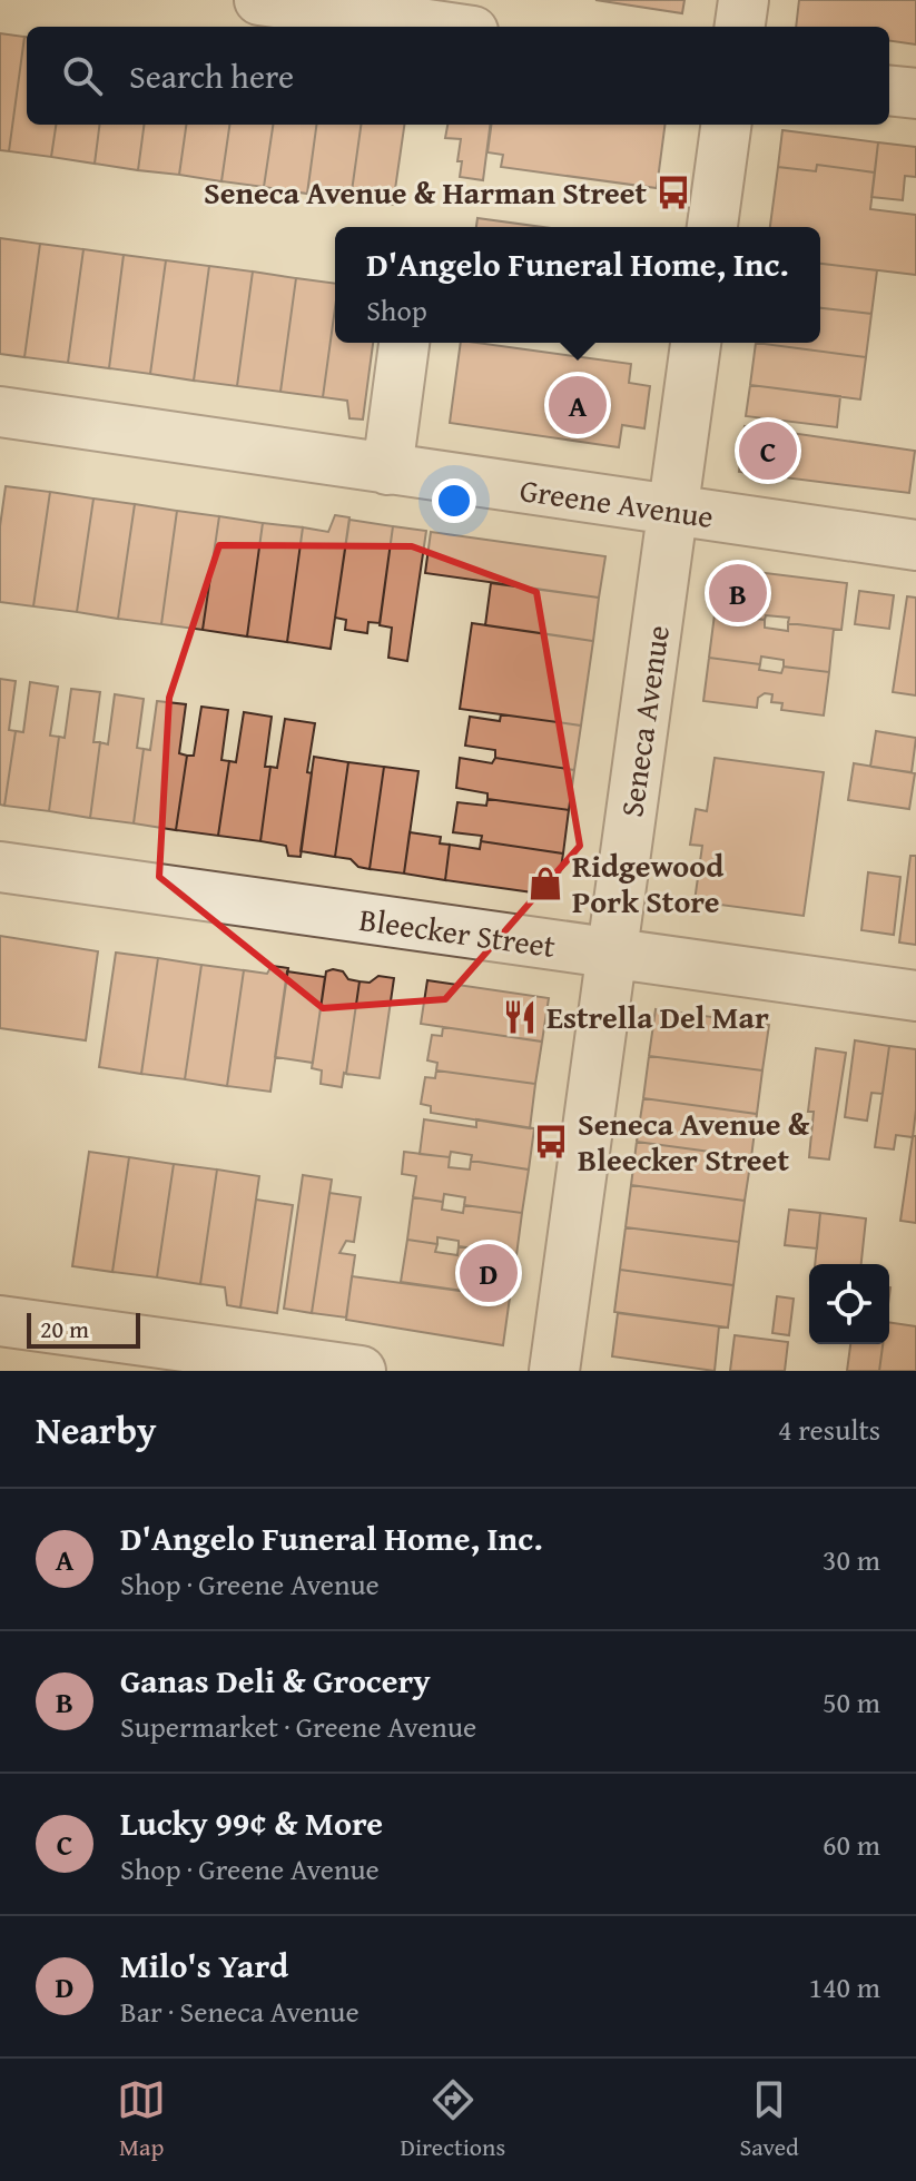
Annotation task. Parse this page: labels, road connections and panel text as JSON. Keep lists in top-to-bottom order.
{
  "streets": {
    "street": ["Greene Avenue", "Seneca Avenue", "Bleecker Street"]
  },
  "crossings": [
    ["Greene Avenue", "Seneca Avenue"],
    ["Seneca Avenue", "Bleecker Street"]
  ],
  "places": {
    "bus stop": ["Seneca Avenue & Harman Street", "Seneca Avenue & Bleecker Street"],
    "shop": ["Ridgewood Pork Store"],
    "restaurant": ["Estrella Del Mar"]
  },
  "scale_bar": "20 m",
  "page": {
    "search": "Search here",
    "popup": ["D'Angelo Funeral Home, Inc.", "Shop"],
    "pins": [
      "A",
      "C",
      "B",
      "D"
    ],
    "scale": "20 m",
    "heading": ["Nearby", "4 results"],
    "list": [
      {
        "mark": "A",
        "name": "D'Angelo Funeral Home, Inc.",
        "note": "Shop · Greene Avenue",
        "value": "30 m"
      },
      {
        "mark": "B",
        "name": "Ganas Deli & Grocery",
        "note": "Supermarket · Greene Avenue",
        "value": "50 m"
      },
      {
        "mark": "C",
        "name": "Lucky 99¢ & More",
        "note": "Shop · Greene Avenue",
        "value": "60 m"
      },
      {
        "mark": "D",
        "name": "Milo's Yard",
        "note": "Bar · Seneca Avenue",
        "value": "140 m"
      }
    ],
    "nav": ["Map", "Directions", "Saved"]
  }
}
